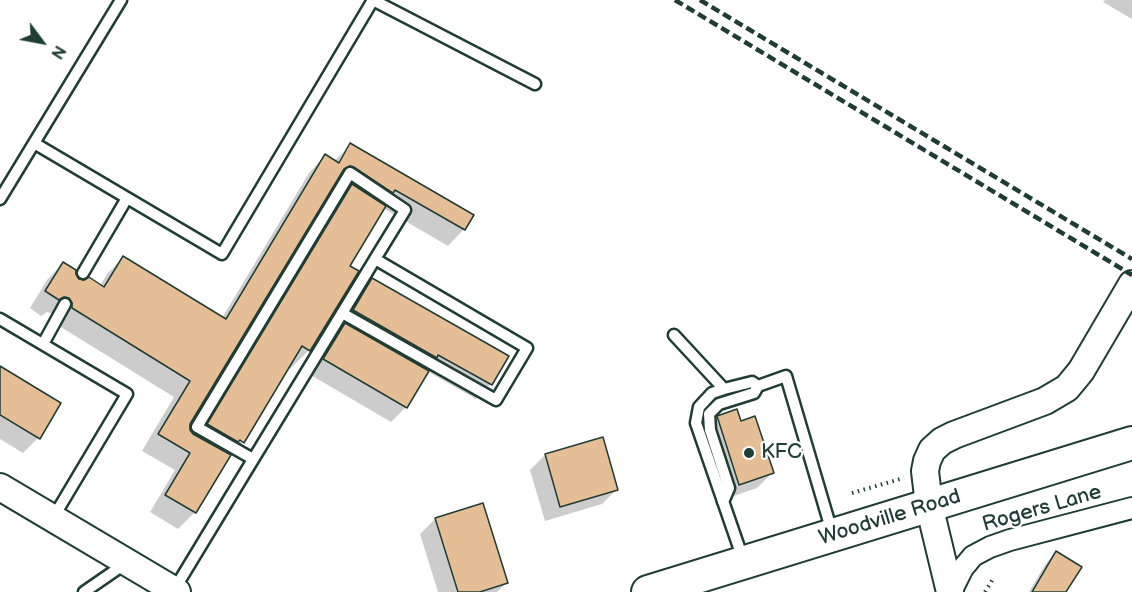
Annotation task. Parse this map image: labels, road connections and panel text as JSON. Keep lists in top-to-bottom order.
{
  "streets": {
    "main road": ["Woodville Road"],
    "street": ["Rogers Lane"]
  },
  "places": ["KFC"],
  "north": "bottom right"
}
